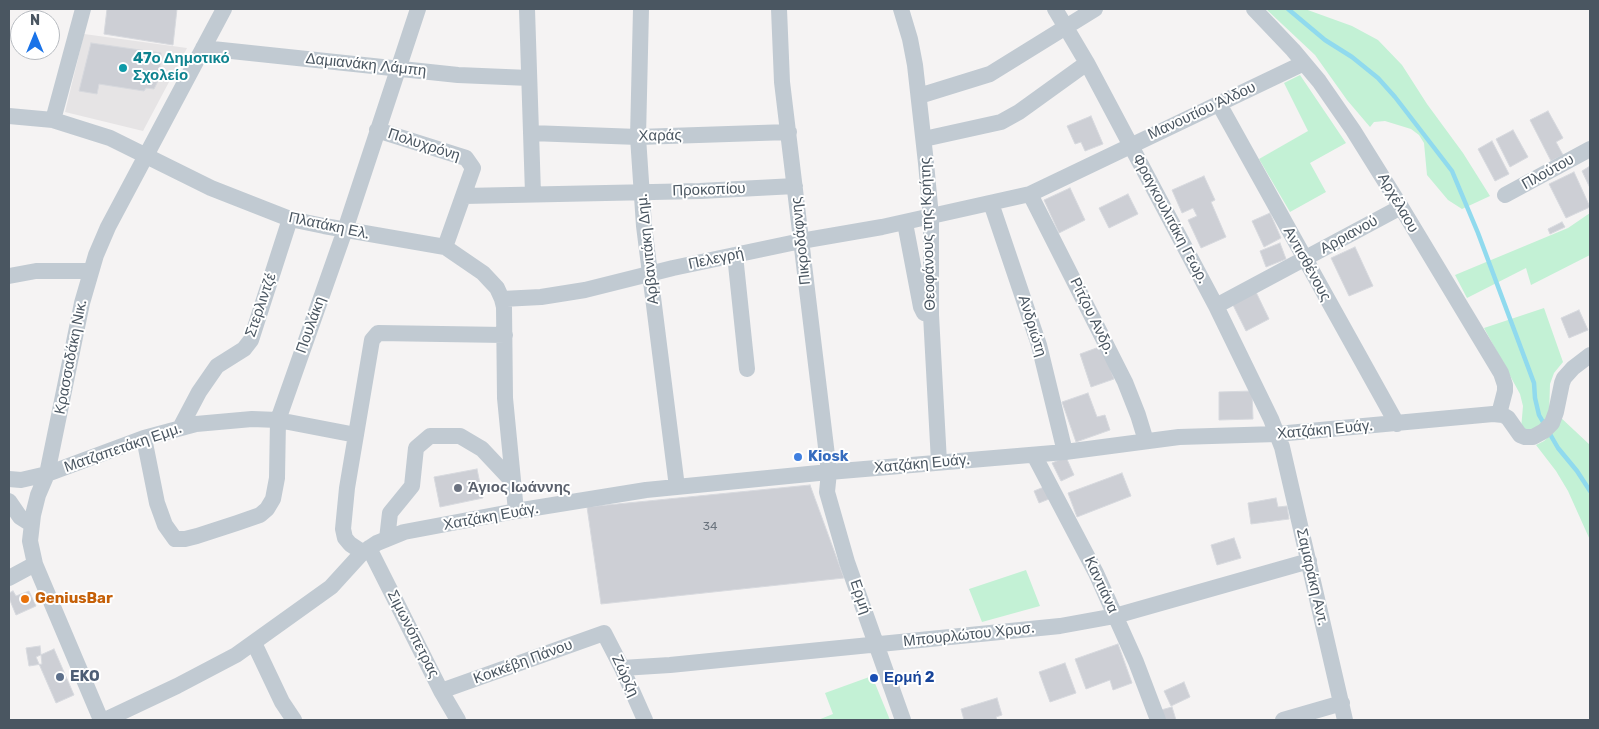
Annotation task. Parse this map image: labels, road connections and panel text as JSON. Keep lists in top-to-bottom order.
{
  "streets": {
    "street": [
      "Δαμιανάκη Λάμπη",
      "Μανουτίου Άλδου",
      "Χαράς",
      "Πολυχρόνη",
      "Πλούτου",
      "Προκοπίου",
      "Αρχέλαου",
      "Φραγκουλιτάκη Γεωρ.",
      "Πλατάκη Ελ.",
      "Θεοφάνους της Κρήτης",
      "Αρριανού",
      "Πικροδάφνης",
      "Αρβανιτάκη Δημ.",
      "Πελεγρή",
      "Αντισθένους",
      "Στερλιντζέ",
      "Ρίτζου Ανδρ.",
      "Πουλάκη",
      "Ανδριώτη",
      "Κρασσαδάκη Νικ.",
      "Χατζάκη Ευάγ.",
      "Ματζαπετάκη Εμμ.",
      "Σαμαράκη Αντ.",
      "Καντιάνα",
      "Ερμή",
      "Σιμωνόπετρας",
      "Μπουρλώτου Χρυσ.",
      "Κοκκέβη Πάνου",
      "Ζώρζη"
    ]
  },
  "crossings": [
    ["Δαμιανάκη Λάμπη", "Πουλάκη"],
    ["Δαμιανάκη Λάμπη", "Κρασσαδάκη Νικ."],
    ["Μανουτίου Άλδου", "Αρχέλαου"],
    ["Μανουτίου Άλδου", "Φραγκουλιτάκη Γεωρ."],
    ["Μανουτίου Άλδου", "Θεοφάνους της Κρήτης"],
    ["Μανουτίου Άλδου", "Πελεγρή"],
    ["Μανουτίου Άλδου", "Αντισθένους"],
    ["Μανουτίου Άλδου", "Ρίτζου Ανδρ."],
    ["Μανουτίου Άλδου", "Ανδριώτη"],
    ["Χαράς", "Πικροδάφνης"],
    ["Χαράς", "Αρβανιτάκη Δημ."],
    ["Πολυχρόνη", "Προκοπίου"],
    ["Πολυχρόνη", "Πλατάκη Ελ."],
    ["Πολυχρόνη", "Πουλάκη"],
    ["Προκοπίου", "Πικροδάφνης"],
    ["Προκοπίου", "Αρβανιτάκη Δημ."],
    ["Αρχέλαου", "Αρριανού"],
    ["Αρχέλαου", "Χατζάκη Ευάγ."],
    ["Φραγκουλιτάκη Γεωρ.", "Αρριανού"],
    ["Φραγκουλιτάκη Γεωρ.", "Χατζάκη Ευάγ."],
    ["Φραγκουλιτάκη Γεωρ.", "Σαμαράκη Αντ."],
    ["Πλατάκη Ελ.", "Πελεγρή"],
    ["Πλατάκη Ελ.", "Στερλιντζέ"],
    ["Πλατάκη Ελ.", "Πουλάκη"],
    ["Πλατάκη Ελ.", "Κρασσαδάκη Νικ."],
    ["Θεοφάνους της Κρήτης", "Πελεγρή"],
    ["Θεοφάνους της Κρήτης", "Χατζάκη Ευάγ."],
    ["Αρριανού", "Αντισθένους"],
    ["Πικροδάφνης", "Πελεγρή"],
    ["Πικροδάφνης", "Χατζάκη Ευάγ."],
    ["Πικροδάφνης", "Ερμή"],
    ["Αρβανιτάκη Δημ.", "Πελεγρή"],
    ["Αρβανιτάκη Δημ.", "Χατζάκη Ευάγ."],
    ["Αντισθένους", "Χατζάκη Ευάγ."],
    ["Στερλιντζέ", "Ματζαπετάκη Εμμ."],
    ["Ρίτζου Ανδρ.", "Χατζάκη Ευάγ."],
    ["Πουλάκη", "Ματζαπετάκη Εμμ."],
    ["Ανδριώτη", "Χατζάκη Ευάγ."],
    ["Κρασσαδάκη Νικ.", "Ματζαπετάκη Εμμ."],
    ["Χατζάκη Ευάγ.", "Σαμαράκη Αντ."],
    ["Χατζάκη Ευάγ.", "Καντιάνα"],
    ["Χατζάκη Ευάγ.", "Ερμή"],
    ["Χατζάκη Ευάγ.", "Σιμωνόπετρας"],
    ["Σαμαράκη Αντ.", "Μπουρλώτου Χρυσ."],
    ["Καντιάνα", "Μπουρλώτου Χρυσ."],
    ["Ερμή", "Μπουρλώτου Χρυσ."],
    ["Σιμωνόπετρας", "Κοκκέβη Πάνου"],
    ["Μπουρλώτου Χρυσ.", "Ζώρζη"],
    ["Κοκκέβη Πάνου", "Ζώρζη"]
  ],
  "places": [
    "47ο Δημοτικό Σχολείο",
    "Kiosk",
    "Άγιος Ιωάννης",
    "GeniusBar",
    "EKO",
    "Ερμή 2"
  ],
  "house_numbers": ["34"],
  "north": "top"
}
